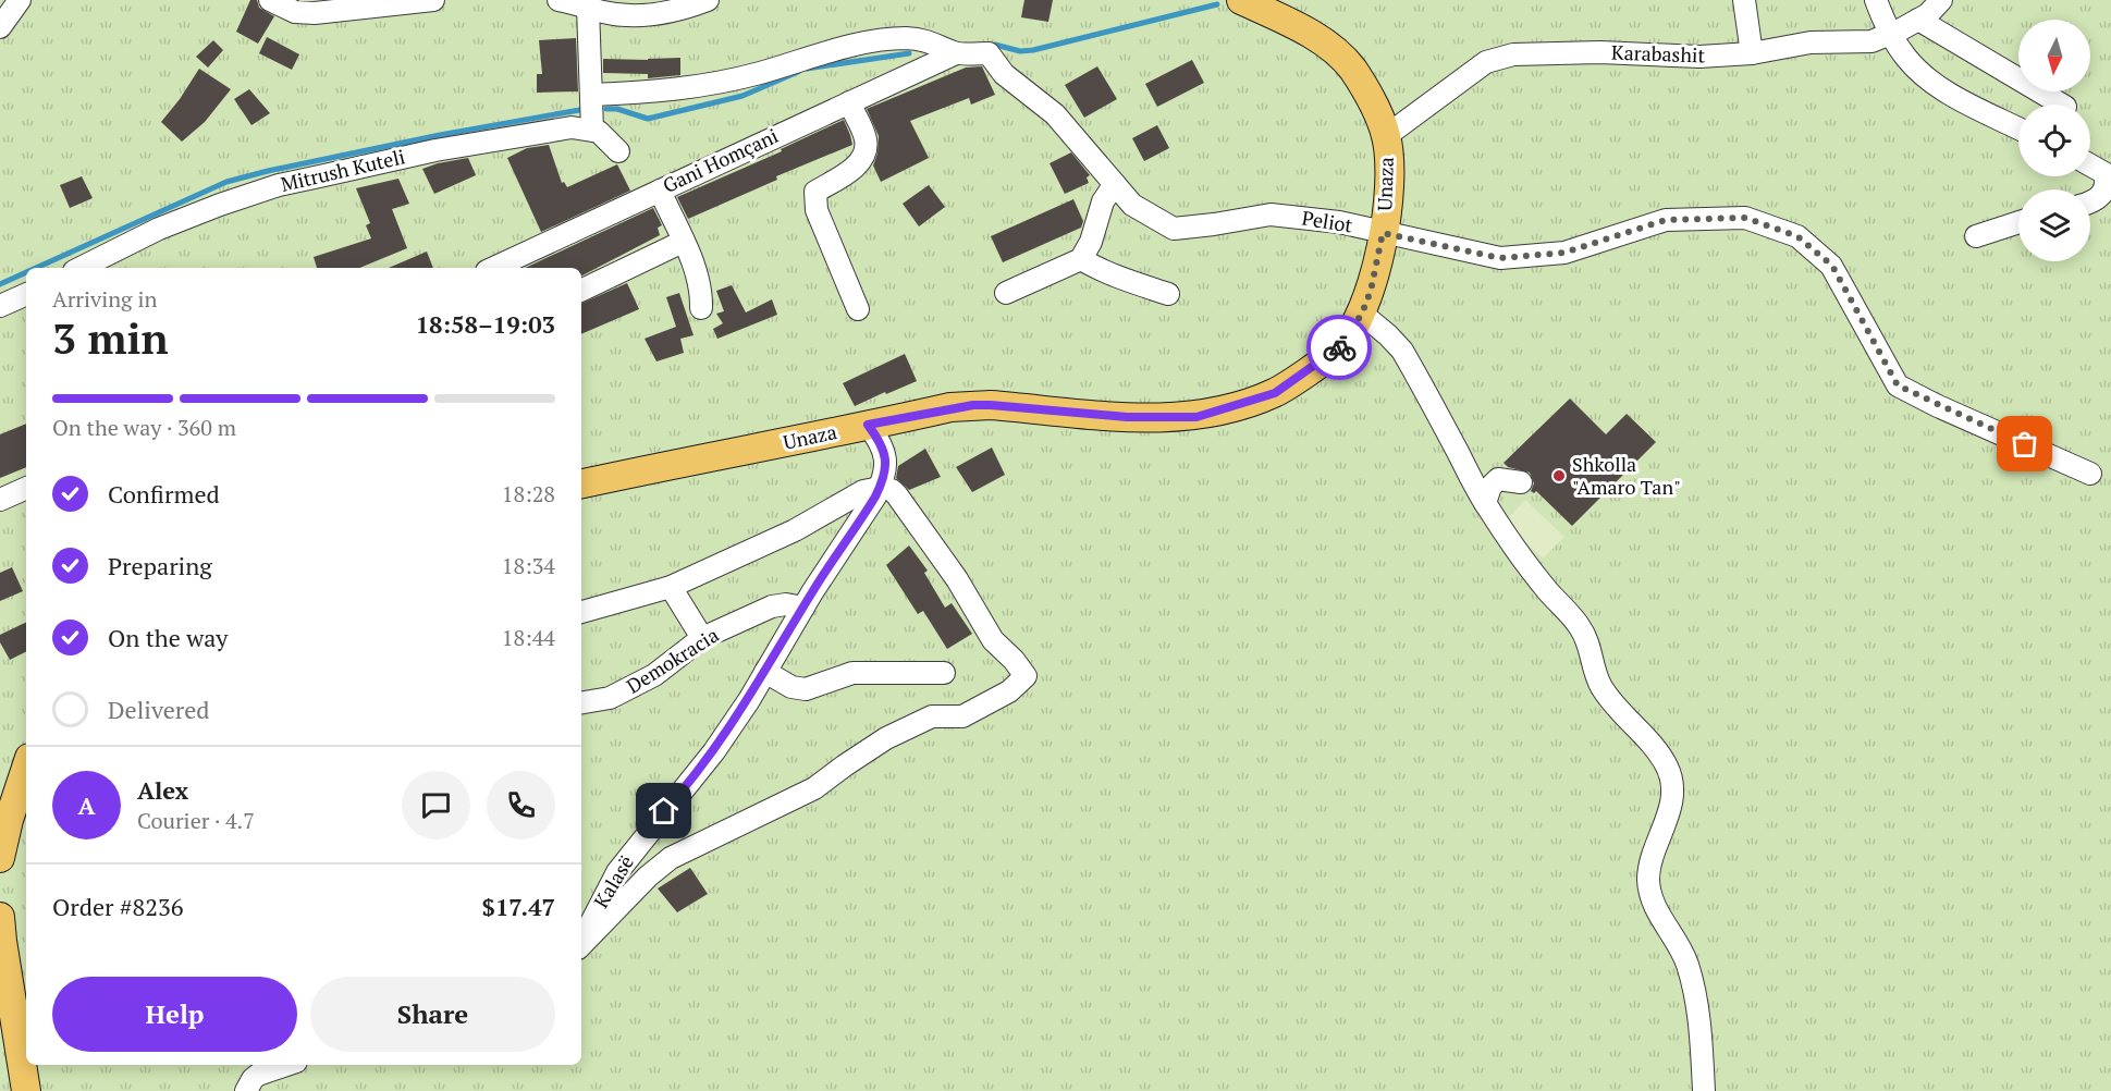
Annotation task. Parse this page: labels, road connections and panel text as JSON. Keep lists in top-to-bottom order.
{
  "streets": {
    "main road": ["Unaza"],
    "street": [
      "Karabashit",
      "Gani Homçani",
      "Mitrush Kuteli",
      "Peliot",
      "Demokracia",
      "Kalasë"
    ]
  },
  "crossings": [
    ["Karabashit", "Unaza"],
    ["Gani Homçani", "Peliot"],
    ["Unaza", "Peliot"],
    ["Unaza", "Kalasë"],
    ["Demokracia", "Kalasë"]
  ],
  "places": ["Shkolla \"Amaro Tan\""],
  "north": "bottom",
  "page": {
    "heading": ["3 min", "Arriving in", "18:58–19:03"],
    "panel": [
      "Alex",
      "Courier · 4.7",
      "Order #8236",
      "$17.47"
    ],
    "bar": "On the way · 360 m",
    "list": [
      ["Confirmed", "18:28"],
      ["Preparing", "18:34"],
      ["On the way", "18:44"],
      "Delivered"
    ],
    "round": "A",
    "buttons": ["Help", "Share"]
  }
}
